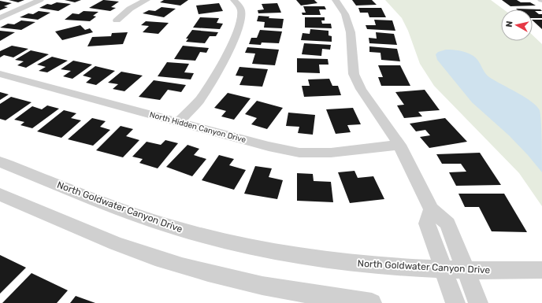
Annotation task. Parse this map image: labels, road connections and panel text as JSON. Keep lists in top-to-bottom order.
{
  "streets": {
    "street": ["North Hidden Canyon Drive", "North Goldwater Canyon Drive"]
  },
  "north": "left"
}
